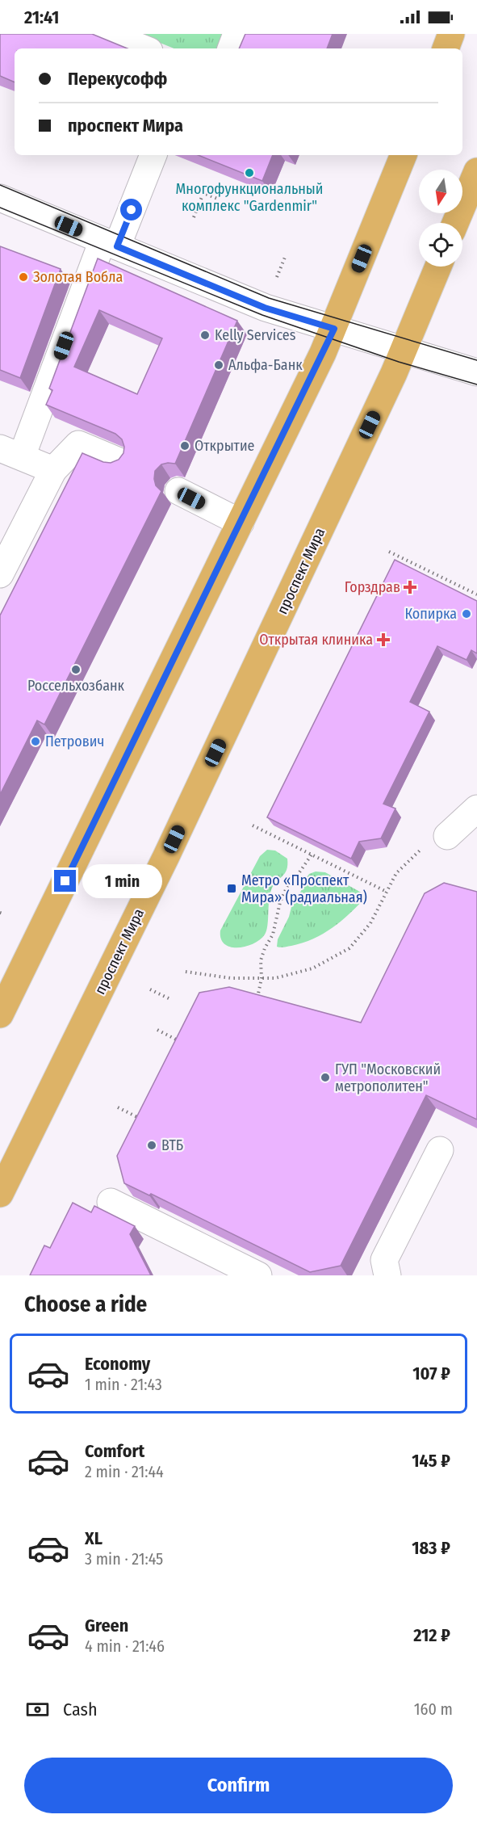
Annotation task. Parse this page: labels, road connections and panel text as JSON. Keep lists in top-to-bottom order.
{
  "streets": {
    "main road": ["проспект Мира"]
  },
  "places": {
    "other": [
      "Многофункциональный комплекс \"Gardenmir\"",
      "Золотая Вобла",
      "Kelly Services",
      "Альфа-Банк",
      "Открытие",
      "Копирка",
      "Россельхозбанк",
      "Петрович",
      "ГУП \"Московский метрополитен\"",
      "ВТБ"
    ],
    "health": ["Горздрав", "Открытая клиника"],
    "transit": ["Метро «Проспект Мира» (радиальная)"]
  },
  "north": "bottom",
  "page": {
    "status": "21:41",
    "banner": ["Перекусофф", "проспект Мира"],
    "bubble": "1 min",
    "heading": "Choose a ride",
    "list": [
      {
        "name": "Economy",
        "note": "1 min · 21:43",
        "value": "107 ₽"
      },
      {
        "name": "Comfort",
        "note": "2 min · 21:44",
        "value": "145 ₽"
      },
      {
        "name": "XL",
        "note": "3 min · 21:45",
        "value": "183 ₽"
      },
      {
        "name": "Green",
        "note": "4 min · 21:46",
        "value": "212 ₽"
      }
    ],
    "pay": ["Cash", "160 m"],
    "buttons": "Confirm"
  }
}
